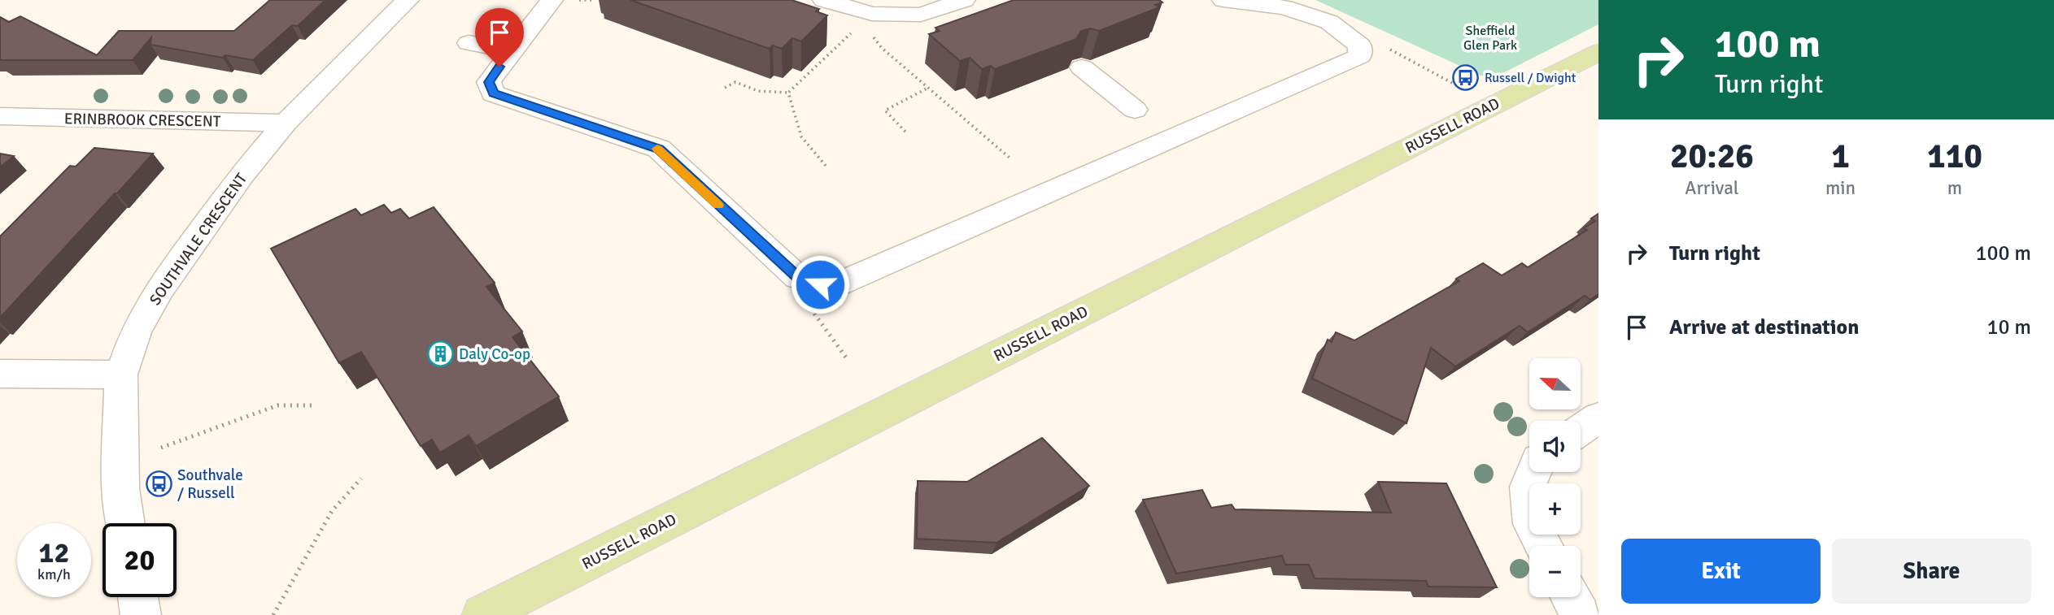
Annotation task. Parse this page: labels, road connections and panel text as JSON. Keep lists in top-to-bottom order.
{
  "streets": {
    "main road": ["RUSSELL ROAD"],
    "street": ["ERINBROOK CRESCENT", "SOUTHVALE CRESCENT"]
  },
  "crossings": [
    ["ERINBROOK CRESCENT", "SOUTHVALE CRESCENT"]
  ],
  "parks": ["Sheffield Glen Park"],
  "places": {
    "bus stop": ["Russell / Dwight", "Southvale / Russell"],
    "building": ["Daly Co-op"]
  },
  "north": "left",
  "page": {
    "turn": ["100 m", "Turn right"],
    "eta": [
      "20:26",
      "Arrival",
      "1",
      "min",
      "110",
      "m"
    ],
    "list": [
      {
        "name": "Turn right",
        "value": "100 m"
      },
      {
        "name": "Arrive at destination",
        "value": "10 m"
      }
    ],
    "map_buttons": ["+", "−"],
    "speed": "12 km/h",
    "limit": "20",
    "buttons": ["Exit", "Share"]
  }
}
